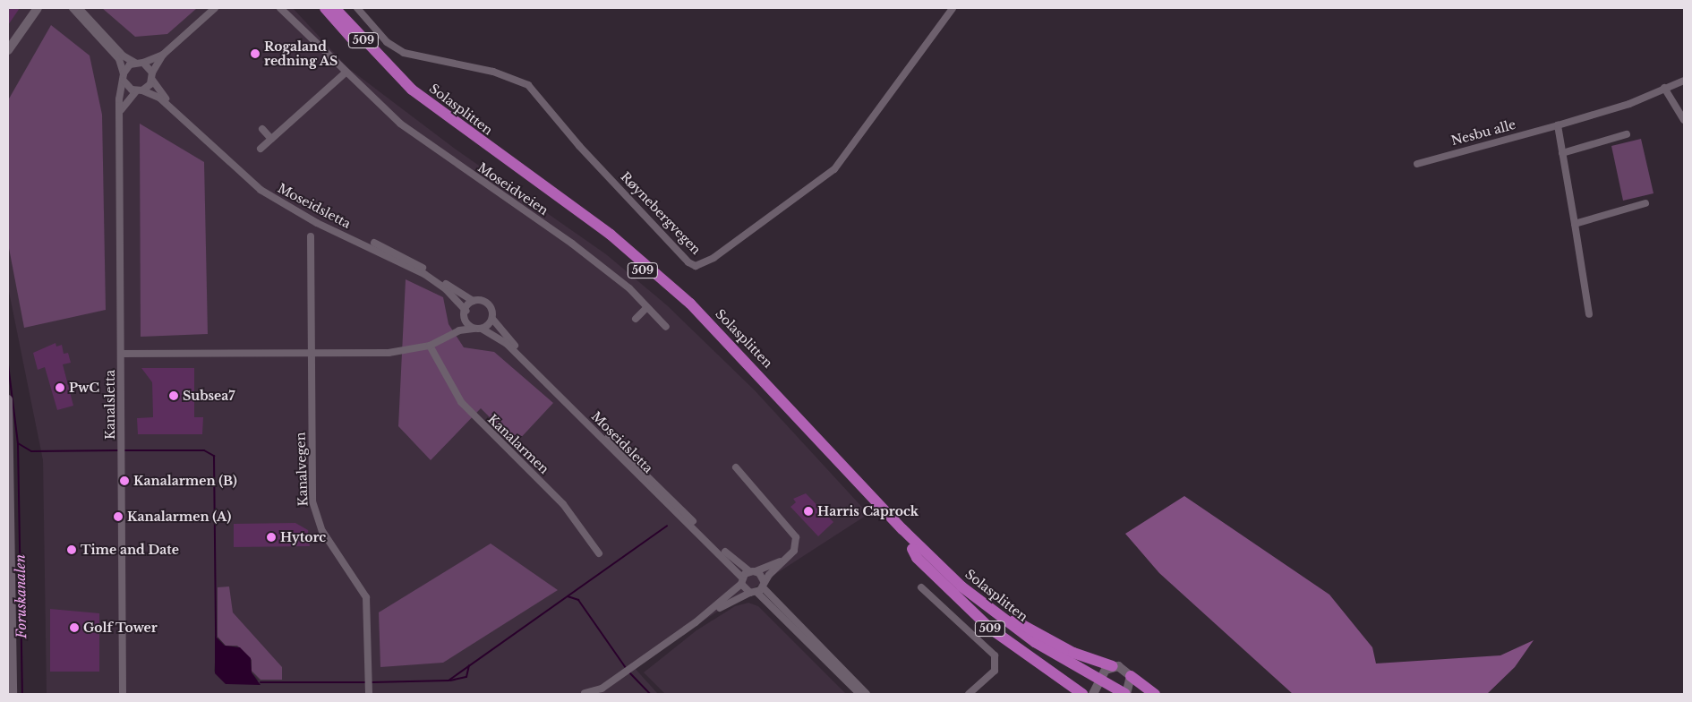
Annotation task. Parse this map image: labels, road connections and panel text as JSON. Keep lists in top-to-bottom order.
{
  "streets": {
    "highway": ["509", "Solasplitten"],
    "street": [
      "Nesbu alle",
      "Moseidveien",
      "Moseidsletta",
      "Røynebergvegen",
      "Kanalsletta",
      "Kanalarmen",
      "Kanalvegen"
    ]
  },
  "crossings": [
    ["509", "Solasplitten"],
    ["Moseidsletta", "Kanalsletta"]
  ],
  "water": ["Foruskanalen"],
  "places": [
    "Rogaland redning AS",
    "PwC",
    "Subsea7",
    "Kanalarmen (B)",
    "Harris Caprock",
    "Kanalarmen (A)",
    "Hytorc",
    "Time and Date",
    "Golf Tower"
  ]
}
